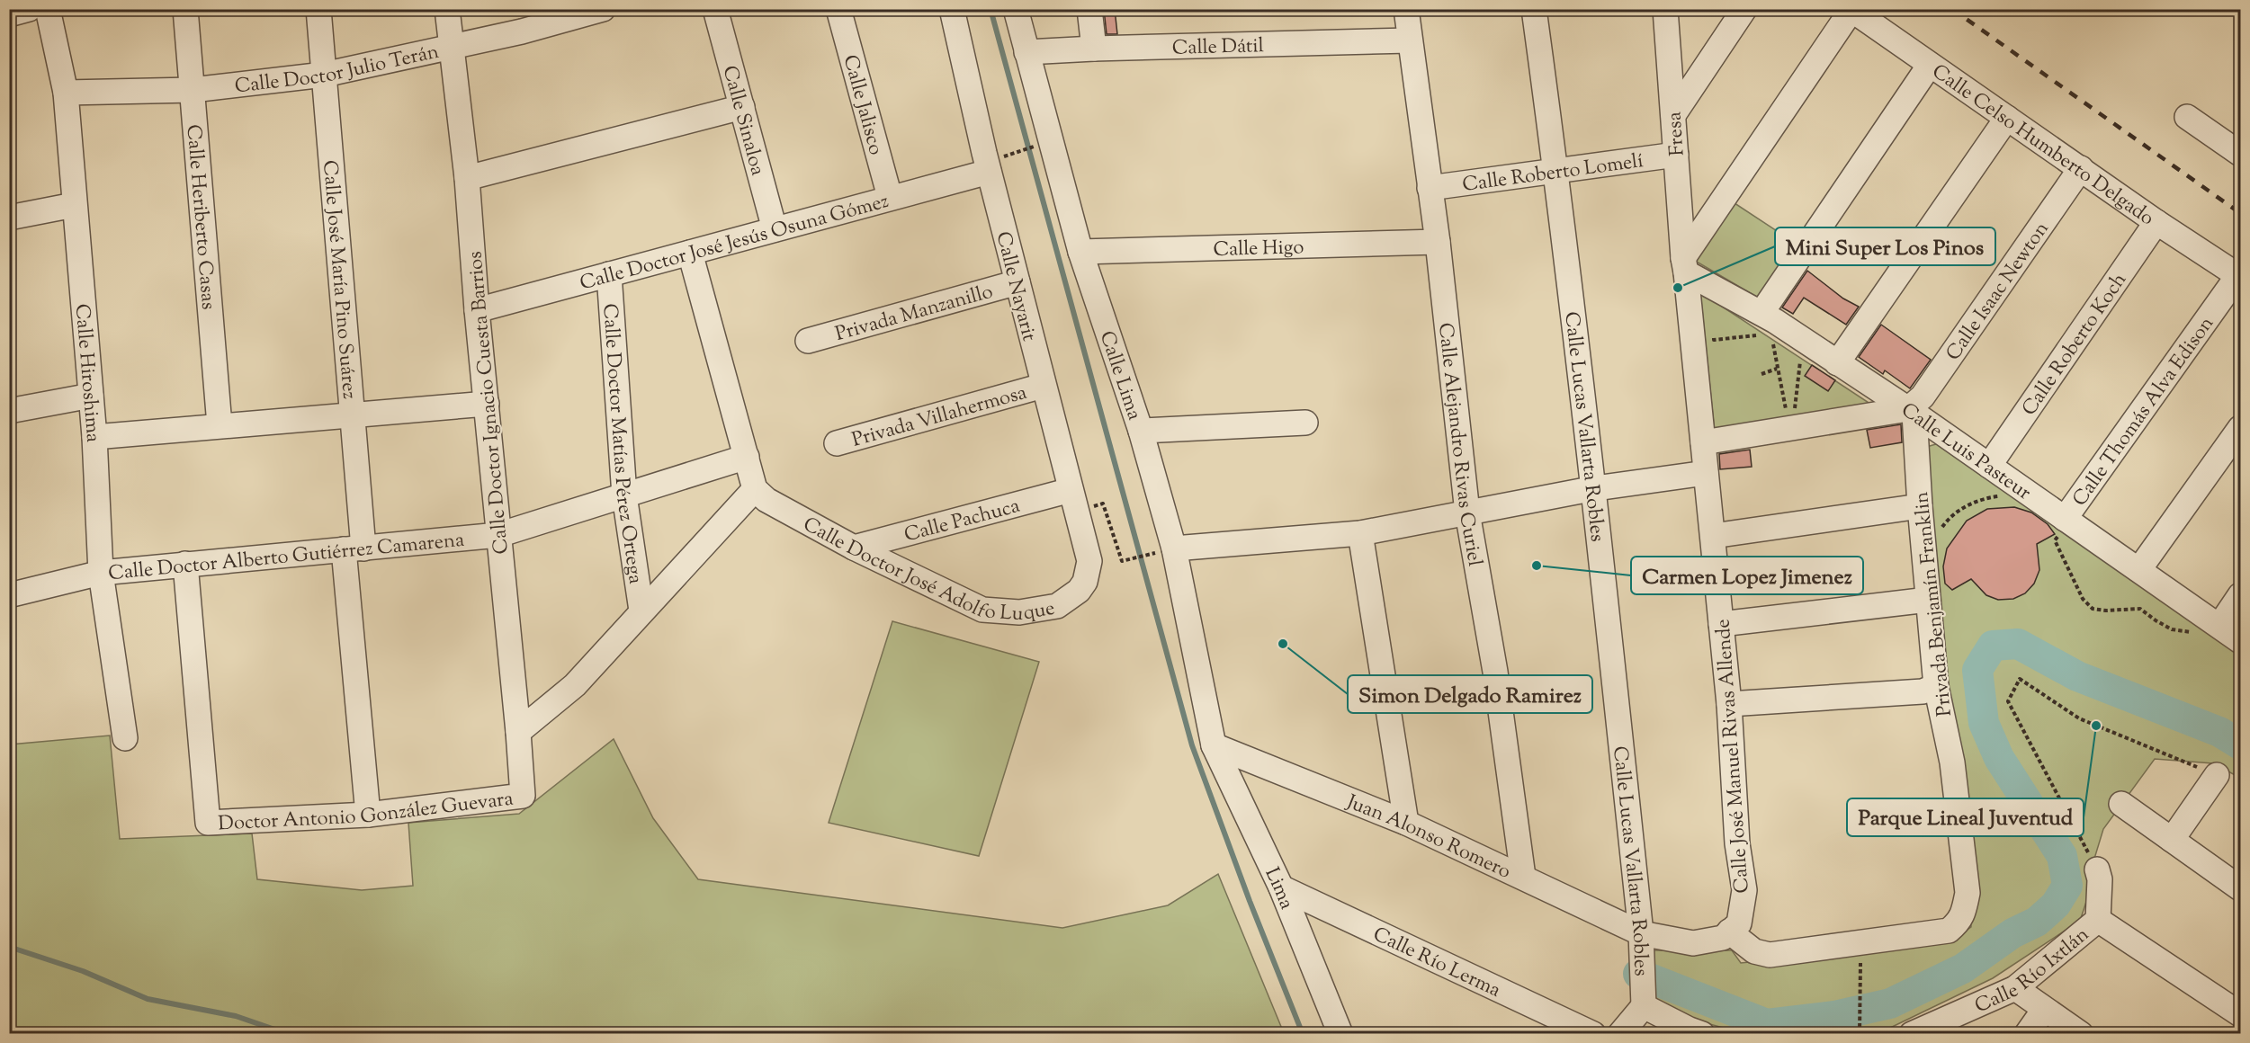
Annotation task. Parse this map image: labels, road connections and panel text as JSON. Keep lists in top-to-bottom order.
{
  "streets": {
    "street": [
      "Calle Dátil",
      "Calle Doctor Julio Terán",
      "Calle Jalisco",
      "Calle Sinaloa",
      "Fresa",
      "Calle Celso Humberto Delgado",
      "Calle Roberto Lomelí",
      "Calle Heriberto Casas",
      "Calle Doctor José Jesús Osuna Gómez",
      "Calle Higo",
      "Calle José María Pino Suárez",
      "Calle Nayarit",
      "Calle Isaac Newton",
      "Privada Manzanillo",
      "Calle Roberto Koch",
      "Calle Hiroshima",
      "Calle Lima",
      "Calle Doctor Ignacio Cuesta Barrios",
      "Calle Thomás Alva Edison",
      "Privada Villahermosa",
      "Calle Lucas Vallarta Robles",
      "Calle Doctor Matías Pérez Ortega",
      "Calle Alejandro Rivas Curiel",
      "Calle Luis Pasteur",
      "Calle Pachuca",
      "Calle Doctor Alberto Gutiérrez Camarena",
      "Calle Doctor José Adolfo Luque",
      "Privada Benjamín Franklin",
      "Calle José Manuel Rivas Allende",
      "Doctor Antonio González Guevara",
      "Juan Alonso Romero",
      "Lima",
      "Calle Río Lerma",
      "Calle Río Ixtlán"
    ]
  },
  "crossings": [
    ["Calle Dátil", "Calle Lima"],
    ["Calle Dátil", "Calle Alejandro Rivas Curiel"],
    ["Calle Doctor Julio Terán", "Calle Heriberto Casas"],
    ["Calle Doctor Julio Terán", "Calle José María Pino Suárez"],
    ["Calle Doctor Julio Terán", "Calle Hiroshima"],
    ["Calle Doctor Julio Terán", "Calle Doctor Ignacio Cuesta Barrios"],
    ["Calle Jalisco", "Calle Doctor José Jesús Osuna Gómez"],
    ["Calle Sinaloa", "Calle Doctor José Jesús Osuna Gómez"],
    ["Fresa", "Calle Roberto Lomelí"],
    ["Fresa", "Calle Luis Pasteur"],
    ["Fresa", "Calle José Manuel Rivas Allende"],
    ["Calle Celso Humberto Delgado", "Calle Isaac Newton"],
    ["Calle Celso Humberto Delgado", "Calle Roberto Koch"],
    ["Calle Celso Humberto Delgado", "Calle Thomás Alva Edison"],
    ["Calle Roberto Lomelí", "Calle Lucas Vallarta Robles"],
    ["Calle Roberto Lomelí", "Calle Alejandro Rivas Curiel"],
    ["Calle Doctor José Jesús Osuna Gómez", "Calle Nayarit"],
    ["Calle Doctor José Jesús Osuna Gómez", "Calle Doctor Ignacio Cuesta Barrios"],
    ["Calle Doctor José Jesús Osuna Gómez", "Calle Doctor Matías Pérez Ortega"],
    ["Calle Higo", "Calle Lima"],
    ["Calle Higo", "Calle Alejandro Rivas Curiel"],
    ["Calle José María Pino Suárez", "Calle Doctor Alberto Gutiérrez Camarena"],
    ["Calle José María Pino Suárez", "Doctor Antonio González Guevara"],
    ["Calle Nayarit", "Privada Manzanillo"],
    ["Calle Nayarit", "Privada Villahermosa"],
    ["Calle Nayarit", "Calle Pachuca"],
    ["Calle Nayarit", "Calle Doctor José Adolfo Luque"],
    ["Calle Isaac Newton", "Calle Luis Pasteur"],
    ["Calle Isaac Newton", "Privada Benjamín Franklin"],
    ["Calle Roberto Koch", "Calle Luis Pasteur"],
    ["Calle Hiroshima", "Calle Doctor Alberto Gutiérrez Camarena"],
    ["Calle Lima", "Juan Alonso Romero"],
    ["Calle Lima", "Lima"],
    ["Calle Doctor Ignacio Cuesta Barrios", "Calle Doctor Alberto Gutiérrez Camarena"],
    ["Calle Doctor Ignacio Cuesta Barrios", "Doctor Antonio González Guevara"],
    ["Calle Thomás Alva Edison", "Calle Luis Pasteur"],
    ["Calle Lucas Vallarta Robles", "Juan Alonso Romero"],
    ["Calle Doctor Matías Pérez Ortega", "Calle Doctor Alberto Gutiérrez Camarena"],
    ["Calle Alejandro Rivas Curiel", "Juan Alonso Romero"],
    ["Calle Luis Pasteur", "Privada Benjamín Franklin"],
    ["Calle Luis Pasteur", "Calle José Manuel Rivas Allende"],
    ["Calle Pachuca", "Calle Doctor José Adolfo Luque"],
    ["Calle Doctor Alberto Gutiérrez Camarena", "Doctor Antonio González Guevara"],
    ["Privada Benjamín Franklin", "Calle José Manuel Rivas Allende"],
    ["Juan Alonso Romero", "Lima"],
    ["Lima", "Calle Río Lerma"]
  ],
  "places": [
    "Mini Super Los Pinos",
    "Carmen Lopez Jimenez",
    "Simon Delgado Ramirez",
    "Parque Lineal Juventud"
  ]
}
